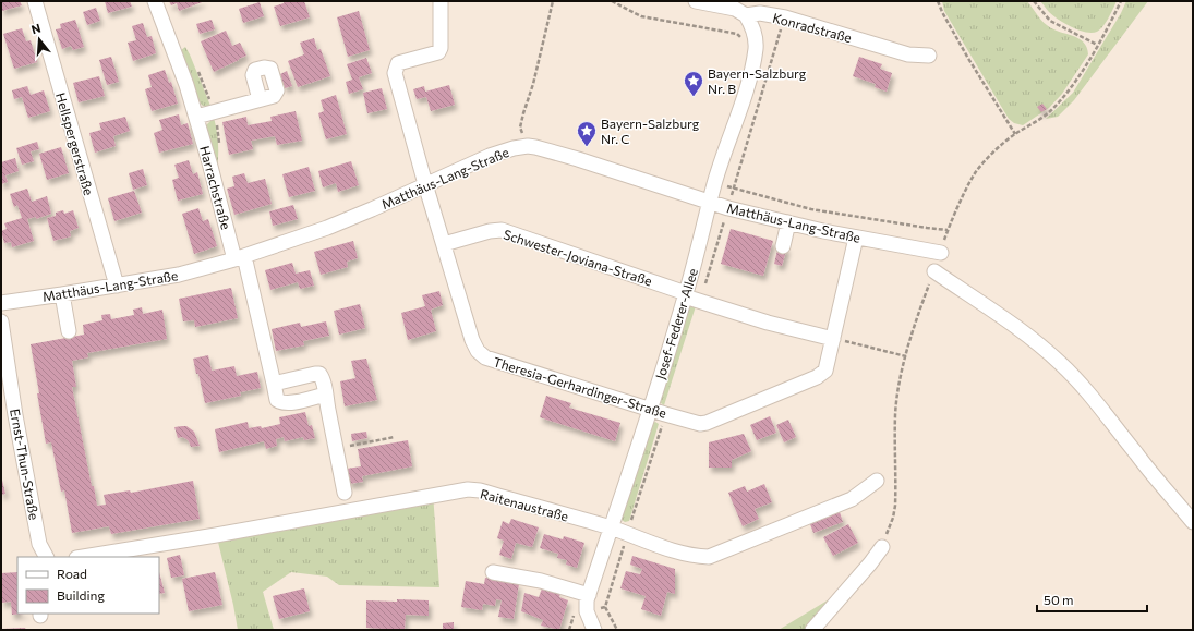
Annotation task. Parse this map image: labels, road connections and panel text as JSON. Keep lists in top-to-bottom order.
{
  "streets": {
    "street": [
      "Konradstraße",
      "Hellspergerstraße",
      "Matthäus-Lang-Straße",
      "Harrachstraße",
      "Schwester-Joviana-Straße",
      "Josef-Federer-Allee",
      "Theresia-Gerhardinger-Straße",
      "Ernst-Thun-Straße",
      "Raitenaustraße"
    ]
  },
  "crossings": [
    ["Konradstraße", "Josef-Federer-Allee"],
    ["Hellspergerstraße", "Matthäus-Lang-Straße"],
    ["Matthäus-Lang-Straße", "Harrachstraße"],
    ["Matthäus-Lang-Straße", "Josef-Federer-Allee"],
    ["Matthäus-Lang-Straße", "Theresia-Gerhardinger-Straße"],
    ["Schwester-Joviana-Straße", "Josef-Federer-Allee"],
    ["Schwester-Joviana-Straße", "Theresia-Gerhardinger-Straße"],
    ["Josef-Federer-Allee", "Theresia-Gerhardinger-Straße"],
    ["Josef-Federer-Allee", "Raitenaustraße"]
  ],
  "places": {
    "place": ["Bayern-Salzburg Nr. B", "Bayern-Salzburg Nr. C"]
  },
  "legend": ["Road", "Building"],
  "scale_bar": "50 m",
  "north": "top"
}
